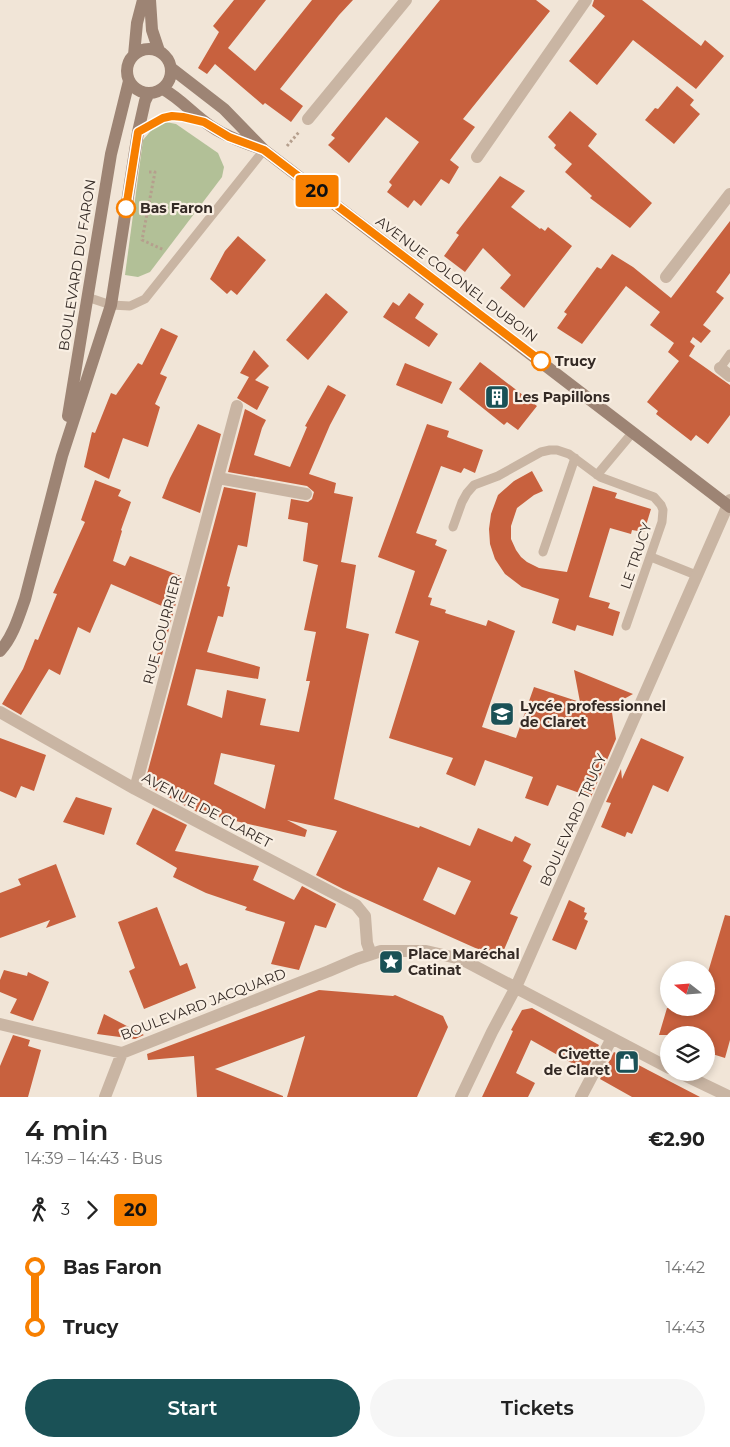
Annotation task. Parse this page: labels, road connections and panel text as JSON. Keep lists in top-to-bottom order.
{
  "streets": {
    "main road": ["BOULEVARD DU FARON", "AVENUE COLONEL DUBOIN"],
    "street": [
      "RUE GOURRIER",
      "AVENUE DE CLARET",
      "BOULEVARD TRUCY",
      "BOULEVARD JACQUARD"
    ],
    "lane": ["LE TRUCY"]
  },
  "crossings": [
    ["BOULEVARD DU FARON", "AVENUE COLONEL DUBOIN"],
    ["AVENUE COLONEL DUBOIN", "BOULEVARD TRUCY"],
    ["RUE GOURRIER", "AVENUE DE CLARET"],
    ["AVENUE DE CLARET", "BOULEVARD JACQUARD"]
  ],
  "places": {
    "other": ["Bas Faron", "Trucy"],
    "building": ["Les Papillons"],
    "school or university": ["Lycée professionnel de Claret"],
    "place": ["Place Maréchal Catinat"],
    "shop": ["Civette de Claret"]
  },
  "lines": ["bus line 20"],
  "north": "left",
  "page": {
    "on_map": "20",
    "heading": ["4 min", "14:39 – 14:43 · Bus", "€2.90"],
    "legs": ["3", "20"],
    "list": [
      {
        "name": "Bas Faron",
        "value": "14:42"
      },
      {
        "name": "Trucy",
        "value": "14:43"
      }
    ],
    "buttons": ["Start", "Tickets"]
  }
}
